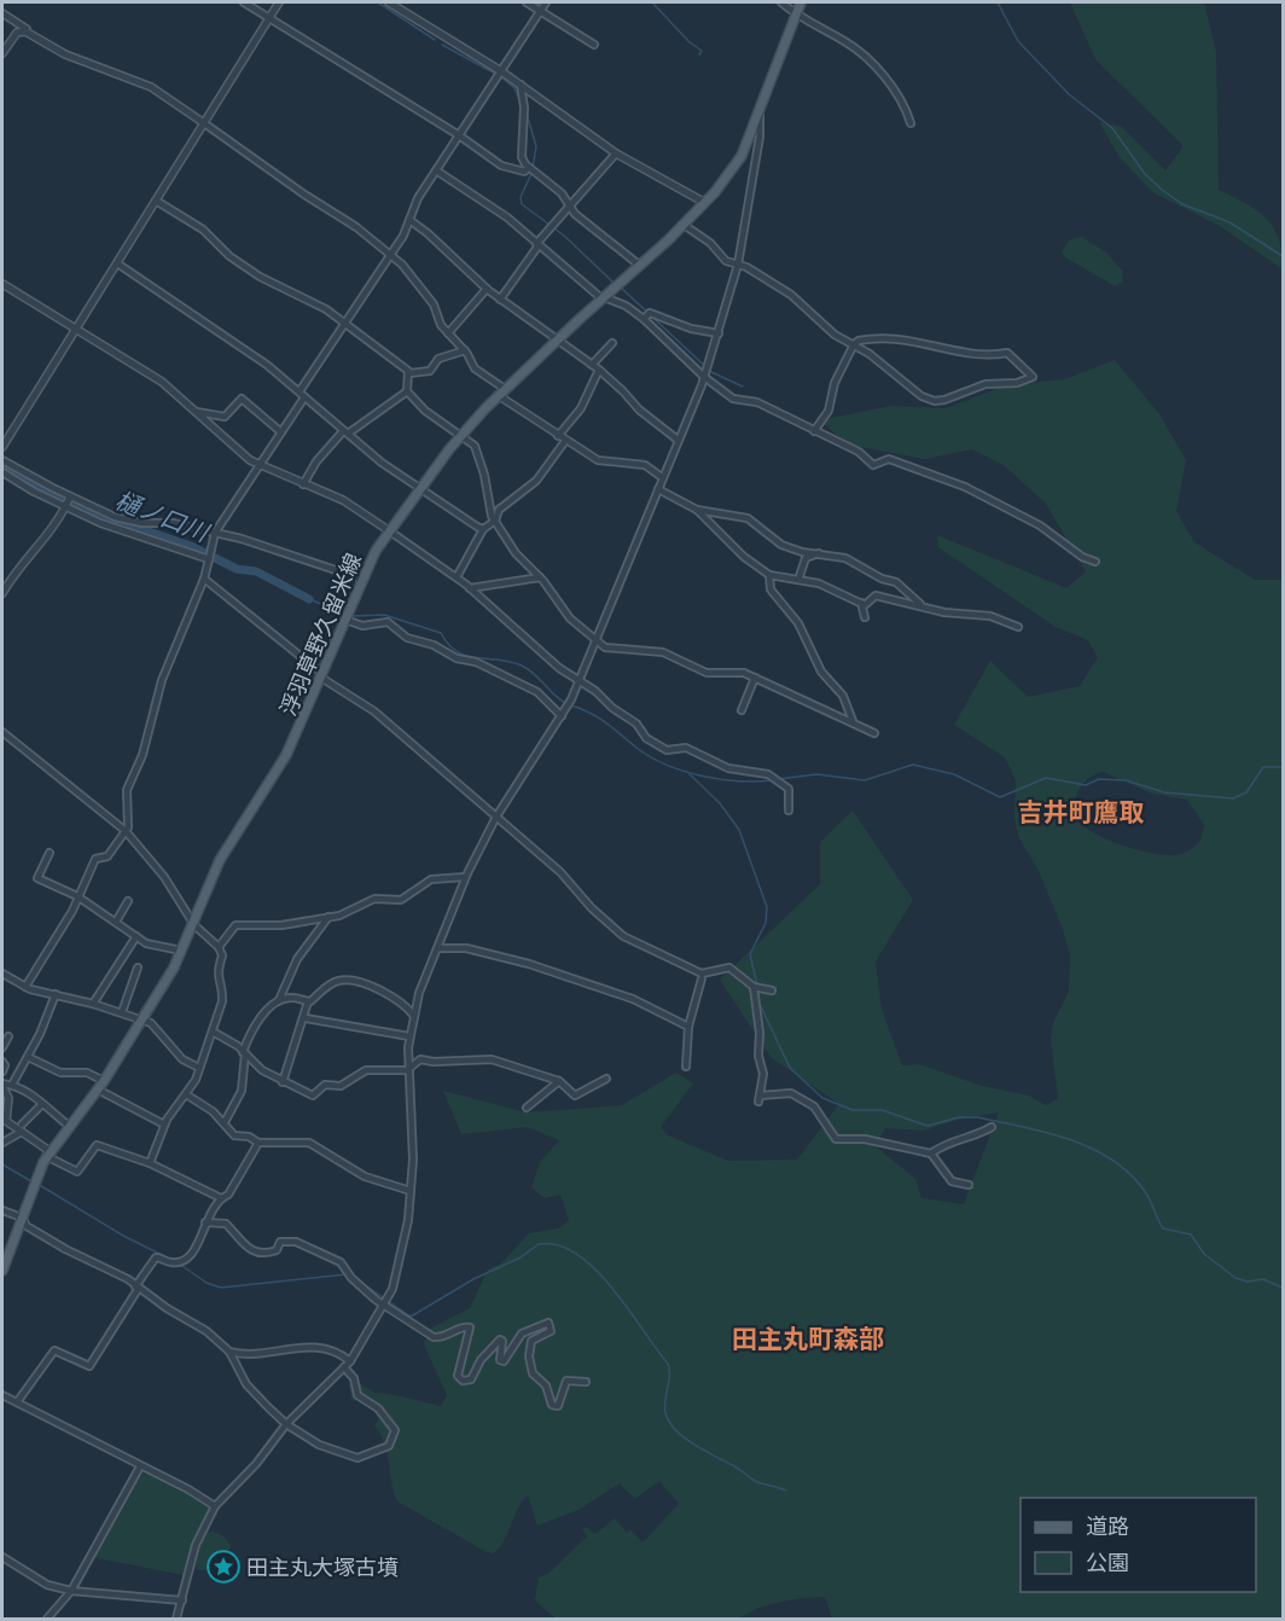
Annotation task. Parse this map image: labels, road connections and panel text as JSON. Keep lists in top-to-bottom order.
{
  "streets": {
    "main road": ["浮羽草野久留米線"]
  },
  "districts": ["吉井町鷹取", "田主丸町森部"],
  "water": ["樋ノ口川"],
  "places": {
    "place": ["田主丸大塚古墳"]
  },
  "legend": ["道路", "公園"]
}
